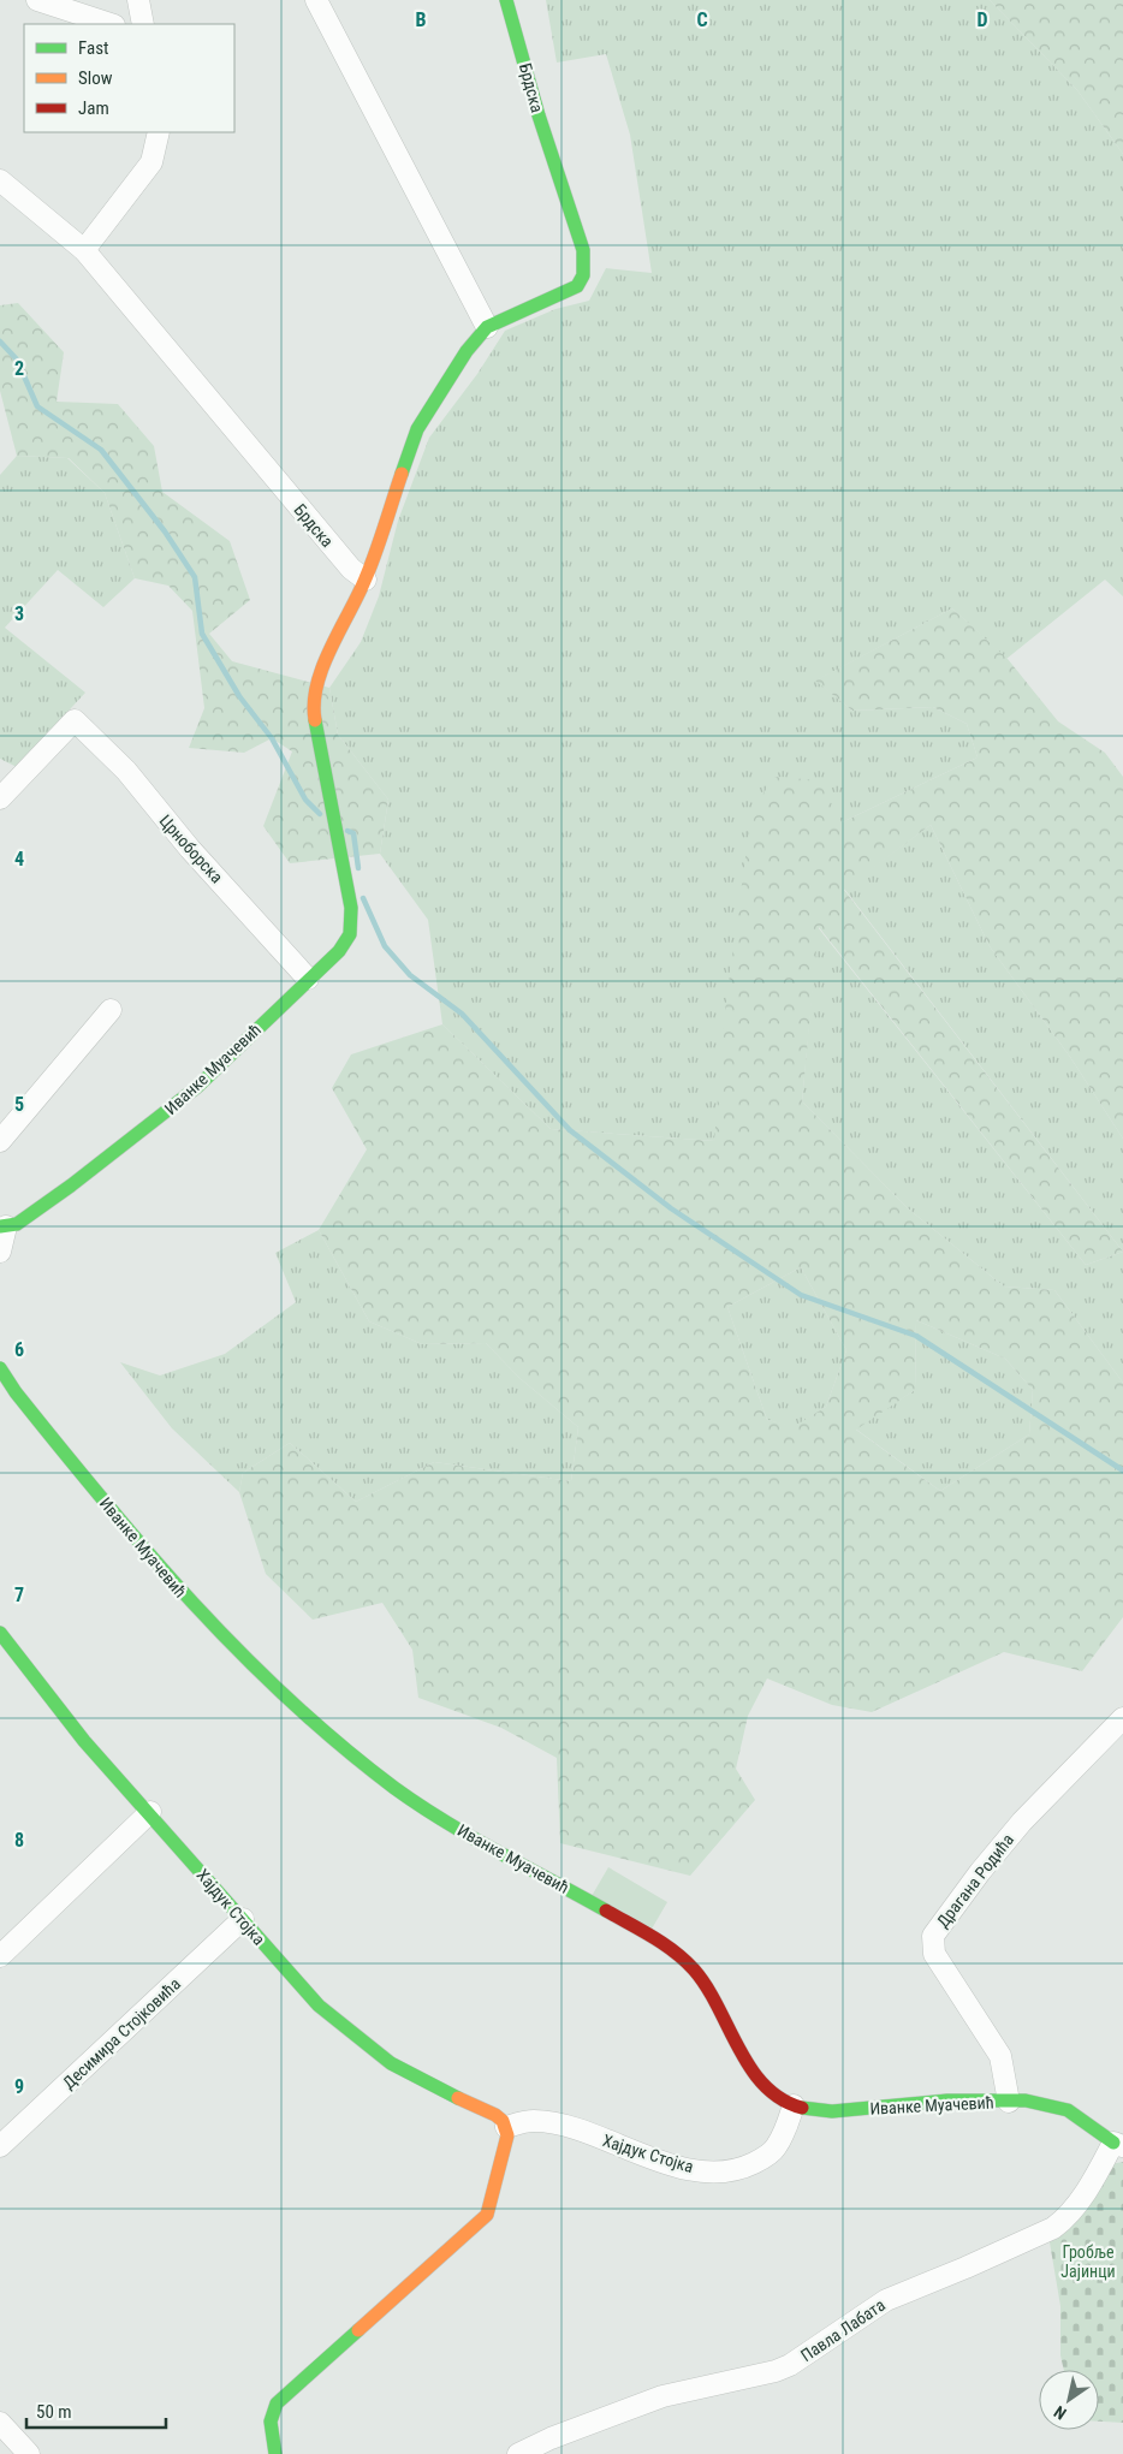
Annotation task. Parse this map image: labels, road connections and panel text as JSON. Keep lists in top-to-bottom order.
{
  "streets": {
    "street": [
      "Брдска",
      "Црноборска",
      "Иванке Муачевић",
      "Драгана Родића",
      "Хајдук Стојка",
      "Десимира Стојковића",
      "Павла Лабата"
    ]
  },
  "crossings": [
    ["Брдска", "Иванке Муачевић"],
    ["Црноборска", "Иванке Муачевић"],
    ["Иванке Муачевић", "Драгана Родића"],
    ["Иванке Муачевић", "Хајдук Стојка"],
    ["Иванке Муачевић", "Павла Лабата"],
    ["Хајдук Стојка", "Десимира Стојковића"]
  ],
  "parks": ["Гробље Јајинци"],
  "legend": ["Fast", "Slow", "Jam"],
  "scale_bar": "50 m",
  "north": "bottom left",
  "grid": {
    "columns": ["B", "C", "D"],
    "rows": [
      "2",
      "3",
      "4",
      "5",
      "6",
      "7",
      "8",
      "9"
    ]
  }
}
